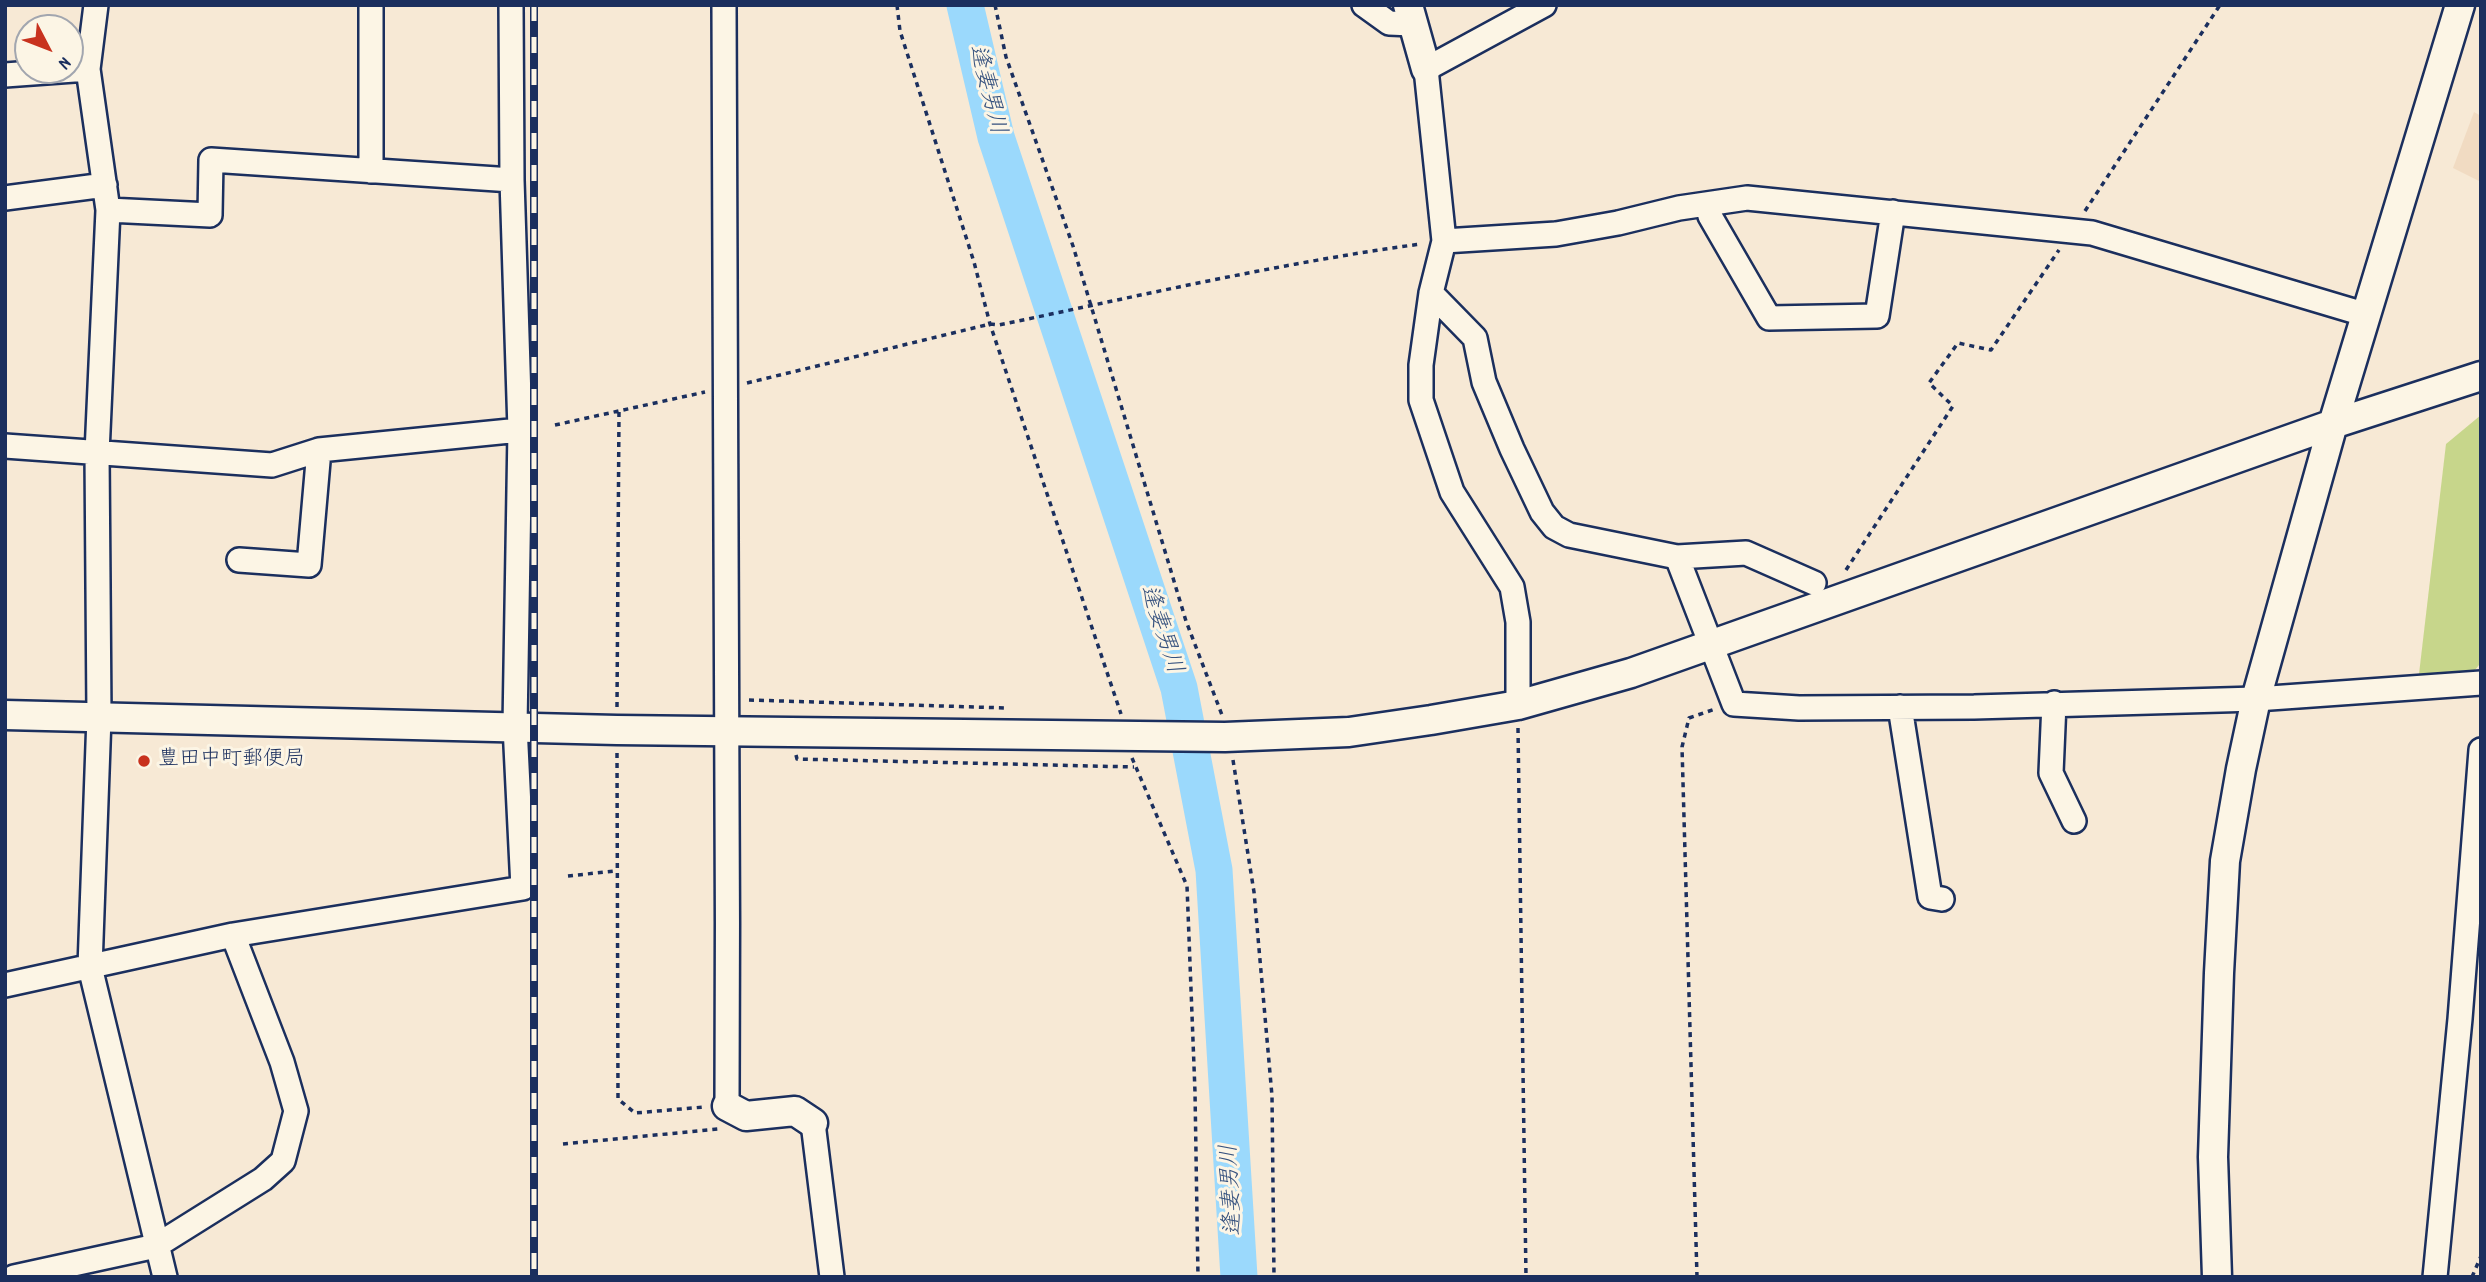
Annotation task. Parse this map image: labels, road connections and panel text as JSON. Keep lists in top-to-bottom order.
{
  "water": ["逢妻男川"],
  "places": ["豊田中町郵便局"],
  "north": "bottom right"
}
